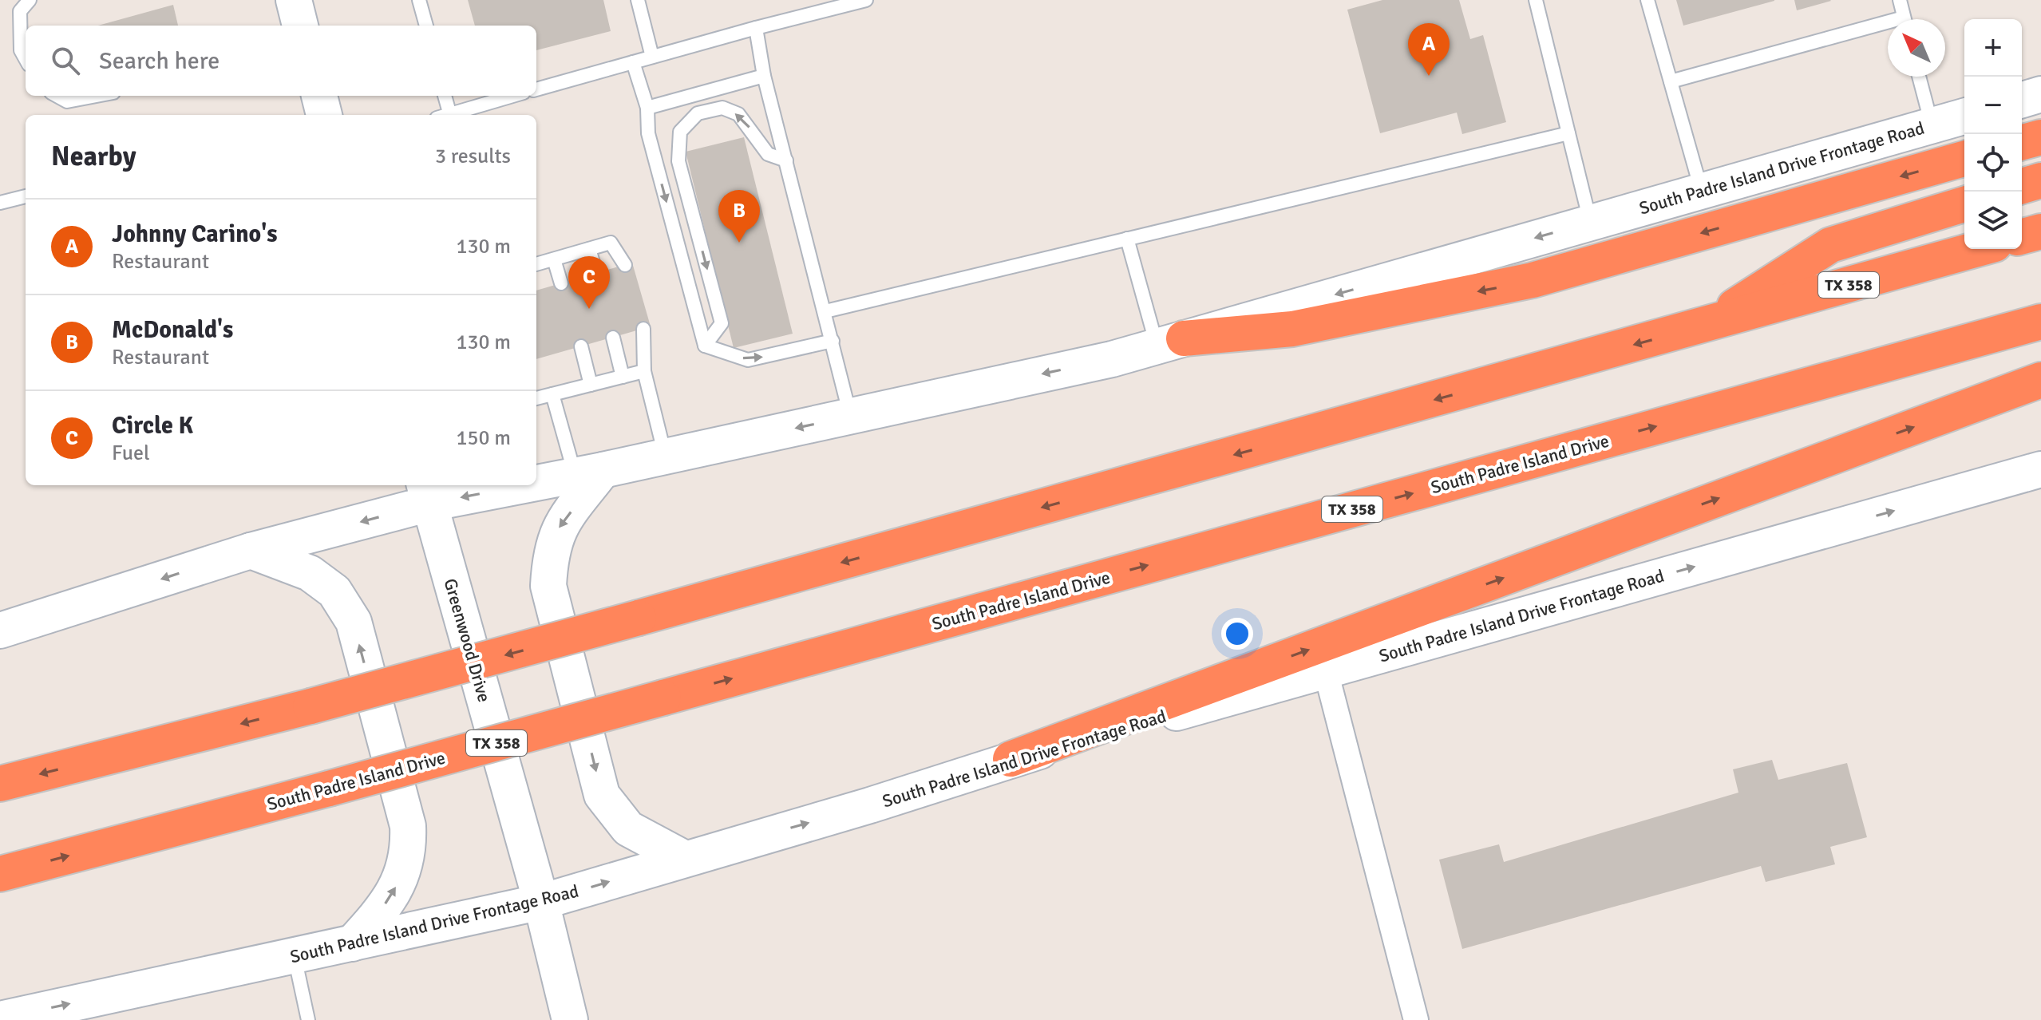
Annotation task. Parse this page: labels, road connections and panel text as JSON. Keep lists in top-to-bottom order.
{
  "streets": {
    "highway": ["TX 358", "South Padre Island Drive"],
    "main road": ["South Padre Island Drive Frontage Road", "Greenwood Drive"]
  },
  "crossings": [
    ["South Padre Island Drive Frontage Road", "Greenwood Drive"]
  ],
  "north": "top left",
  "page": {
    "map_buttons": ["+", "−"],
    "pins": ["A", "B", "C"],
    "search": "Search here",
    "heading": ["Nearby", "3 results"],
    "list": [
      {
        "mark": "A",
        "name": "Johnny Carino's",
        "note": "Restaurant",
        "value": "130 m"
      },
      {
        "mark": "B",
        "name": "McDonald's",
        "note": "Restaurant",
        "value": "130 m"
      },
      {
        "mark": "C",
        "name": "Circle K",
        "note": "Fuel",
        "value": "150 m"
      }
    ]
  }
}
